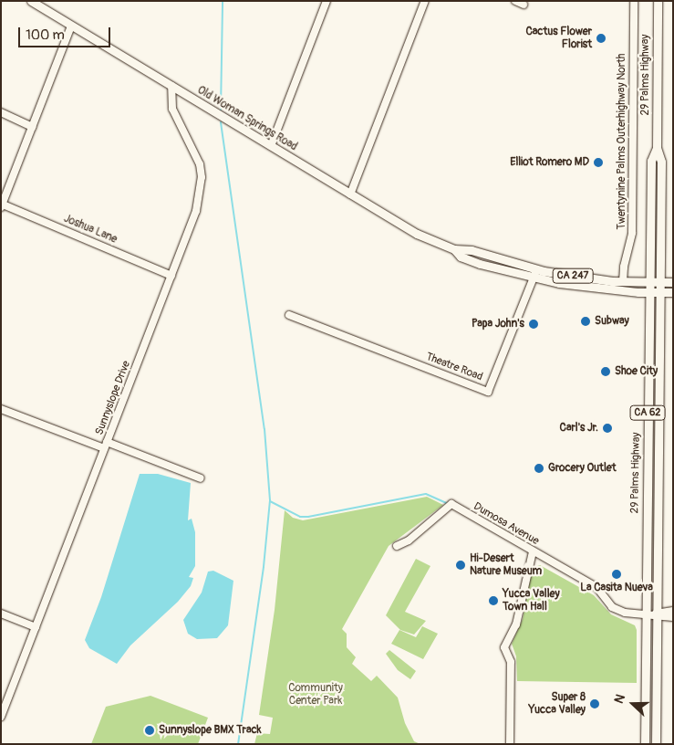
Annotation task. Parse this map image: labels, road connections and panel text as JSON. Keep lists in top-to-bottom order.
{
  "streets": {
    "main road": [
      "29 Palms Highway",
      "Old Woman Springs Road",
      "CA 247",
      "CA 62"
    ],
    "street": [
      "Twentynine Palms Outerhighway North",
      "Joshua Lane",
      "Theatre Road",
      "Sunnyslope Drive",
      "Dumosa Avenue"
    ]
  },
  "crossings": [
    ["29 Palms Highway", "Old Woman Springs Road"],
    ["29 Palms Highway", "Dumosa Avenue"],
    ["Old Woman Springs Road", "Twentynine Palms Outerhighway North"],
    ["Old Woman Springs Road", "Theatre Road"],
    ["Old Woman Springs Road", "Sunnyslope Drive"],
    ["Joshua Lane", "Sunnyslope Drive"]
  ],
  "parks": ["Community Center Park"],
  "places": [
    "Cactus Flower Florist",
    "Elliot Romero MD",
    "Subway",
    "Papa John's",
    "Shoe City",
    "Carl's Jr.",
    "Grocery Outlet",
    "Hi-Desert Nature Museum",
    "La Casita Nueva",
    "Yucca Valley Town Hall",
    "Super 8 Yucca Valley",
    "Sunnyslope BMX Track"
  ],
  "scale_bar": "100 m",
  "north": "left"
}
